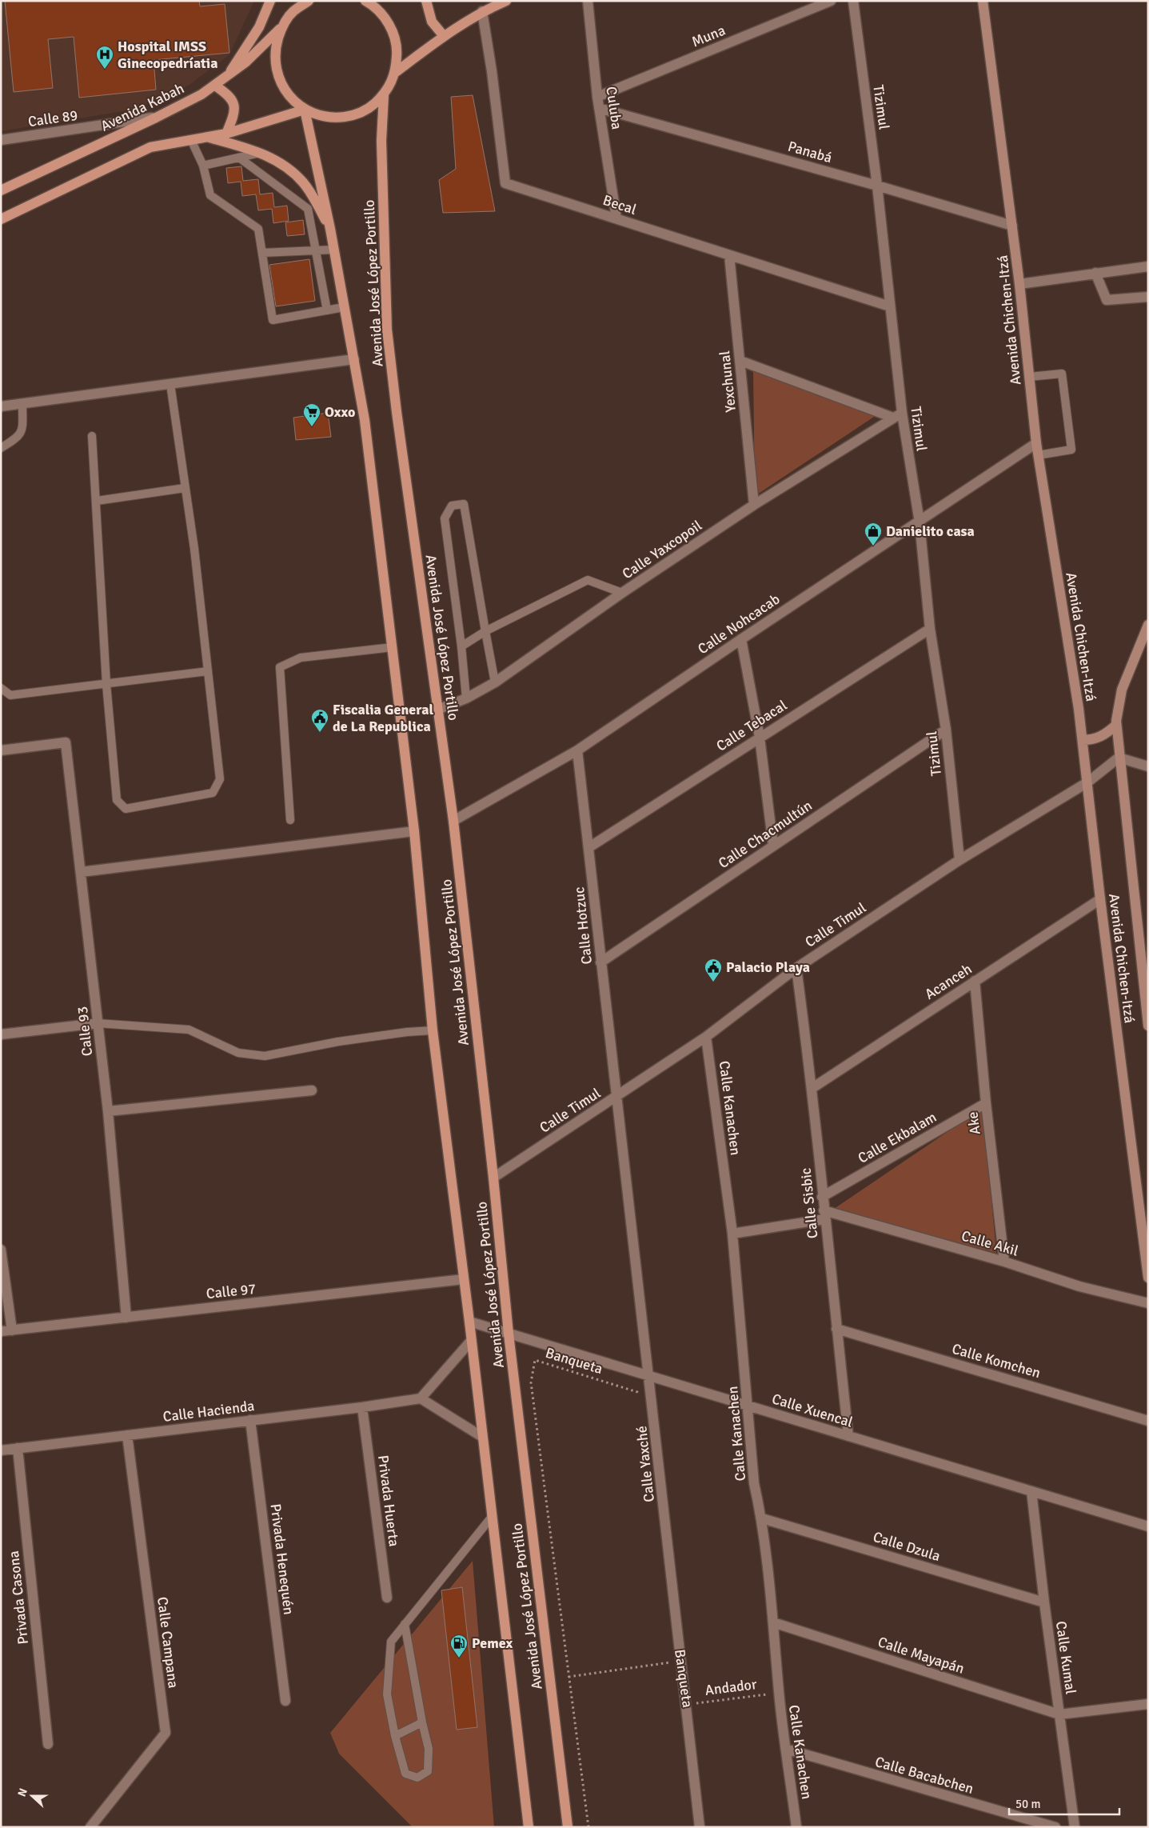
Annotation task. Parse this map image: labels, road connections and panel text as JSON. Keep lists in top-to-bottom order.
{
  "streets": {
    "main road": ["Avenida Kabah", "Avenida José López Portillo", "Avenida Chichen-Itzá"],
    "street": [
      "Muna",
      "Tizimul",
      "Culuba",
      "Calle 89",
      "Panabá",
      "Becal",
      "Yexchunal",
      "Calle Yaxcopoil",
      "Calle Nohcacab",
      "Calle Tebacal",
      "Calle Chacmultún",
      "Calle Timul",
      "Calle Hotzuc",
      "Acanceh",
      "Calle 93",
      "Calle Kanachen",
      "Ake",
      "Calle Ekbalam",
      "Calle Sisbic",
      "Calle Akil",
      "Calle 97",
      "Calle Komchen",
      "Calle Xuencal",
      "Calle Hacienda",
      "Calle Yaxché",
      "Privada Huerta",
      "Calle Dzula",
      "Privada Henequén",
      "Privada Casona",
      "Calle Campana",
      "Calle Mayapán",
      "Calle Kumal",
      "Calle Bacabchen"
    ],
    "path": ["Banqueta", "Andador"]
  },
  "crossings": [
    ["Muna", "Culuba"],
    ["Avenida Kabah", "Calle 89"],
    ["Tizimul", "Panabá"],
    ["Tizimul", "Becal"],
    ["Tizimul", "Calle Yaxcopoil"],
    ["Tizimul", "Calle Nohcacab"],
    ["Tizimul", "Calle Tebacal"],
    ["Tizimul", "Calle Chacmultún"],
    ["Tizimul", "Calle Timul"],
    ["Culuba", "Panabá"],
    ["Culuba", "Becal"],
    ["Panabá", "Avenida Chichen-Itzá"],
    ["Becal", "Yexchunal"],
    ["Avenida José López Portillo", "Calle Yaxcopoil"],
    ["Avenida José López Portillo", "Calle Nohcacab"],
    ["Avenida José López Portillo", "Calle Timul"],
    ["Avenida José López Portillo", "Calle 97"],
    ["Avenida José López Portillo", "Calle Xuencal"],
    ["Avenida Chichen-Itzá", "Calle Nohcacab"],
    ["Avenida Chichen-Itzá", "Calle Timul"],
    ["Avenida Chichen-Itzá", "Acanceh"],
    ["Yexchunal", "Calle Yaxcopoil"],
    ["Calle Nohcacab", "Calle Hotzuc"],
    ["Calle Tebacal", "Calle Hotzuc"],
    ["Calle Chacmultún", "Calle Hotzuc"],
    ["Calle Timul", "Calle Hotzuc"],
    ["Calle Timul", "Calle Kanachen"],
    ["Calle Timul", "Calle Sisbic"],
    ["Calle Timul", "Calle Yaxché"],
    ["Calle Hotzuc", "Calle Yaxché"],
    ["Acanceh", "Ake"],
    ["Acanceh", "Calle Sisbic"],
    ["Calle 93", "Calle 97"],
    ["Calle Kanachen", "Calle Xuencal"],
    ["Calle Kanachen", "Calle Dzula"],
    ["Calle Kanachen", "Calle Mayapán"],
    ["Calle Kanachen", "Andador"],
    ["Calle Kanachen", "Calle Bacabchen"],
    ["Ake", "Calle Ekbalam"],
    ["Ake", "Calle Akil"],
    ["Calle Ekbalam", "Calle Sisbic"],
    ["Calle Sisbic", "Calle Akil"],
    ["Calle Sisbic", "Calle Komchen"],
    ["Calle Sisbic", "Calle Xuencal"],
    ["Calle Xuencal", "Calle Yaxché"],
    ["Calle Xuencal", "Calle Kumal"],
    ["Calle Hacienda", "Privada Huerta"],
    ["Calle Hacienda", "Privada Henequén"],
    ["Calle Hacienda", "Privada Casona"],
    ["Calle Hacienda", "Calle Campana"],
    ["Calle Yaxché", "Andador"],
    ["Calle Dzula", "Calle Kumal"],
    ["Calle Mayapán", "Calle Kumal"]
  ],
  "places": {
    "hospital": ["Hospital IMSS Ginecopedríatia"],
    "supermarket": ["Oxxo"],
    "shop": ["Danielito casa"],
    "public building": ["Fiscalia General de La Republica", "Palacio Playa"],
    "fuel station": ["Pemex"]
  },
  "scale_bar": "50 m",
  "north": "left"
}
